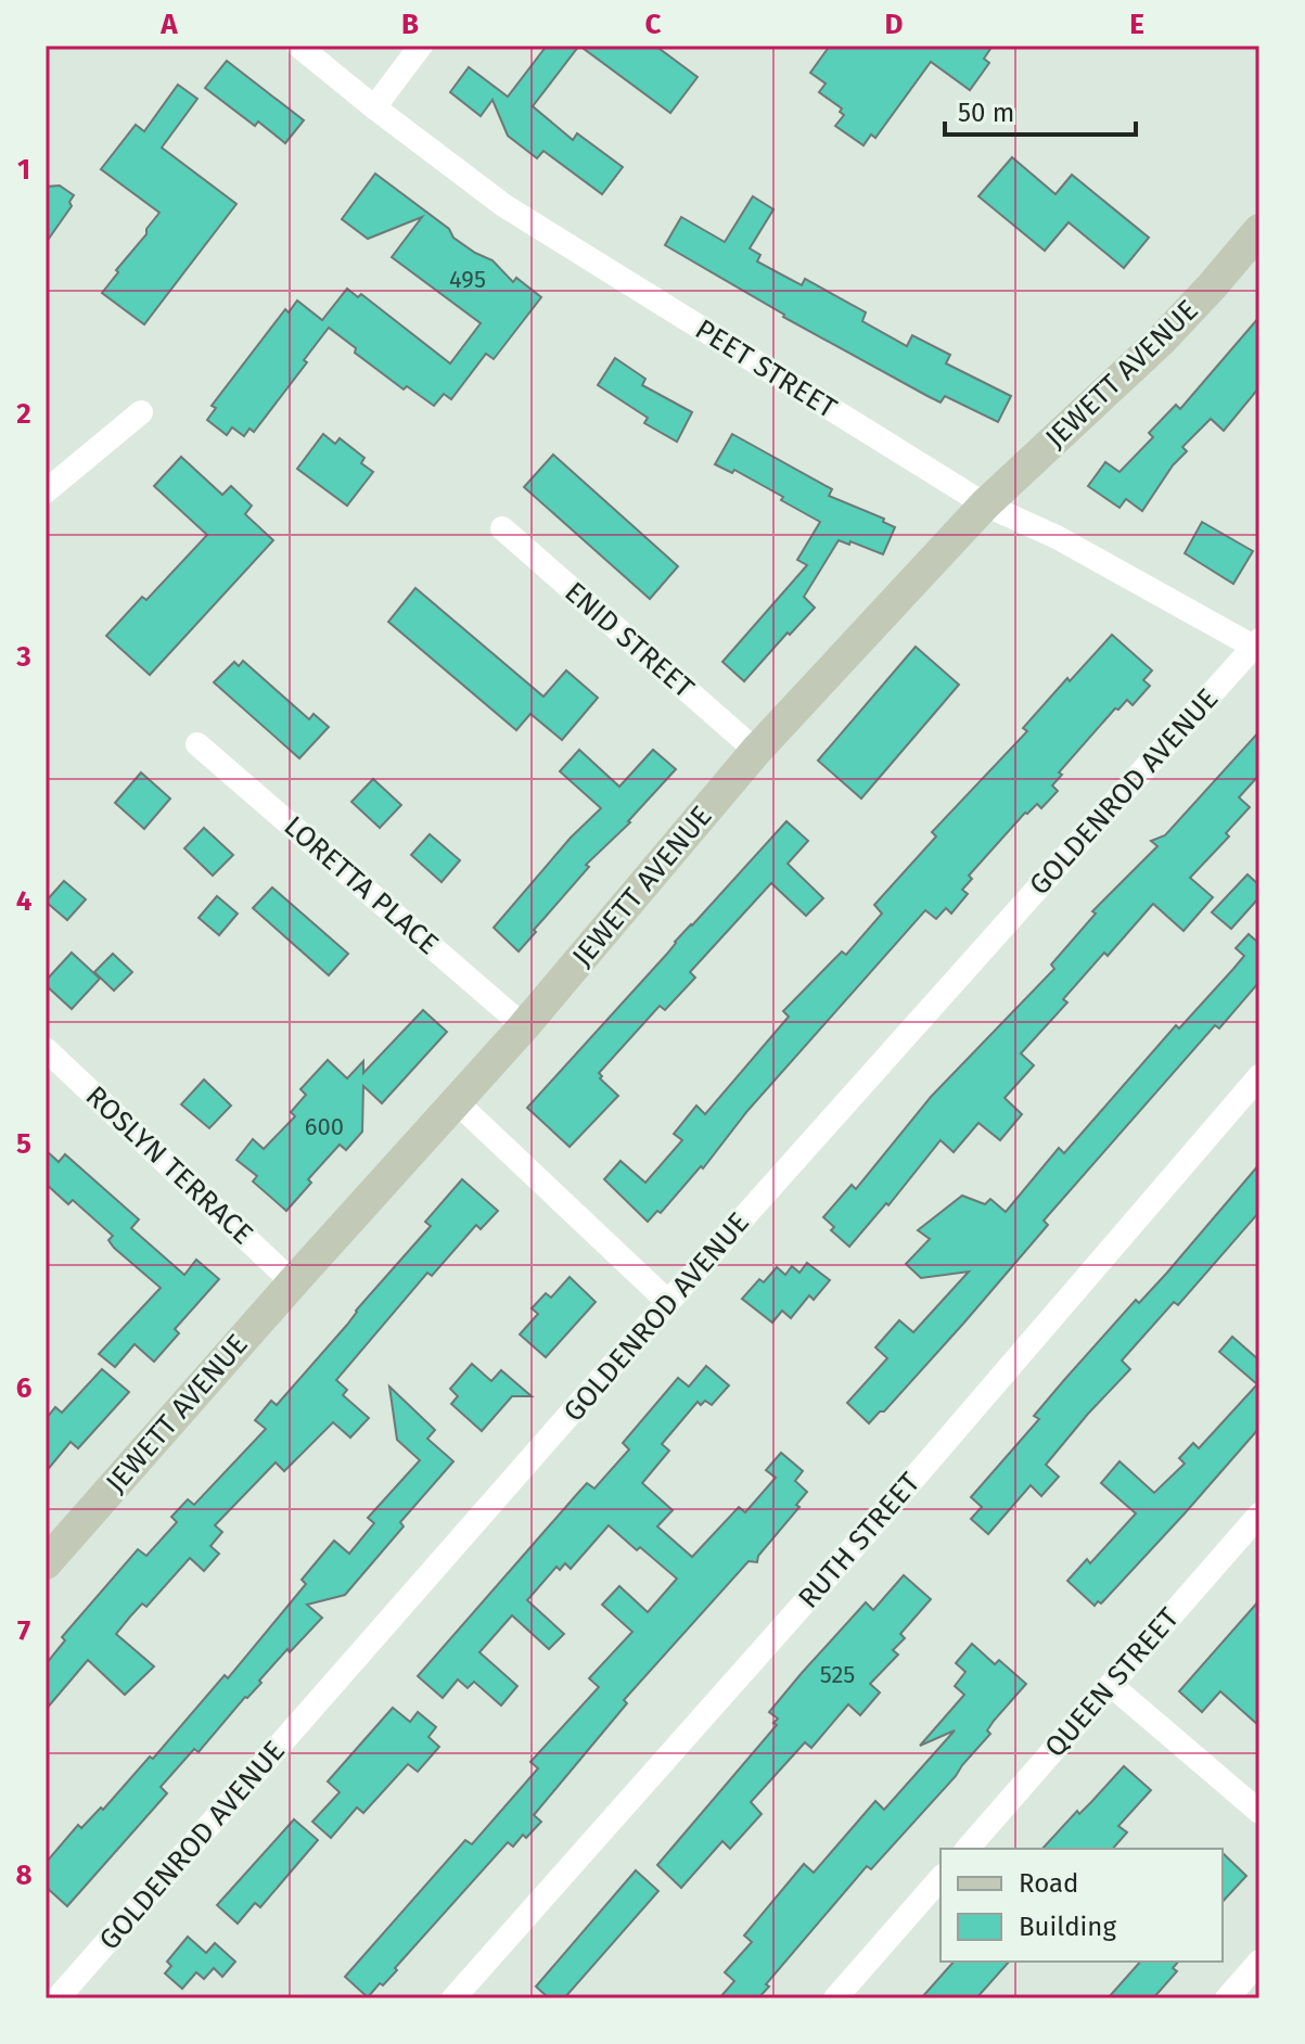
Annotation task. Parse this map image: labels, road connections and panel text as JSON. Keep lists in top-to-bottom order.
{
  "streets": {
    "main road": ["JEWETT AVENUE"],
    "street": [
      "PEET STREET",
      "ENID STREET",
      "GOLDENROD AVENUE",
      "LORETTA PLACE",
      "ROSLYN TERRACE",
      "RUTH STREET",
      "QUEEN STREET"
    ]
  },
  "crossings": [
    ["PEET STREET", "JEWETT AVENUE"],
    ["PEET STREET", "GOLDENROD AVENUE"],
    ["JEWETT AVENUE", "ENID STREET"],
    ["JEWETT AVENUE", "LORETTA PLACE"],
    ["JEWETT AVENUE", "ROSLYN TERRACE"]
  ],
  "house_numbers": ["495", "600", "525"],
  "legend": ["Road", "Building"],
  "scale_bar": "50 m",
  "grid": {
    "columns": [
      "A",
      "B",
      "C",
      "D",
      "E"
    ],
    "rows": [
      "1",
      "2",
      "3",
      "4",
      "5",
      "6",
      "7",
      "8"
    ]
  }
}
